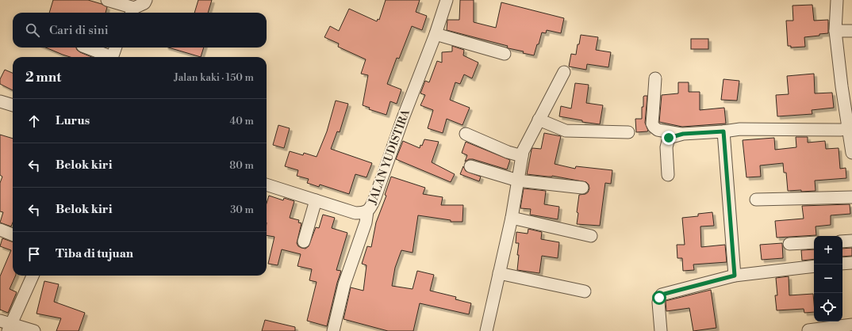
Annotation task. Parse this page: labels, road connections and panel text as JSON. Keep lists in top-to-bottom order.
{
  "streets": {
    "street": ["JALAN YUDISTIRA"]
  },
  "page": {
    "search": "Cari di sini",
    "heading": ["2 mnt", "Jalan kaki · 150 m"],
    "list": [
      ["Lurus", "40 m"],
      ["Belok kiri", "80 m"],
      ["Belok kiri", "30 m"],
      "Tiba di tujuan"
    ],
    "map_buttons": ["+", "−"]
  }
}
